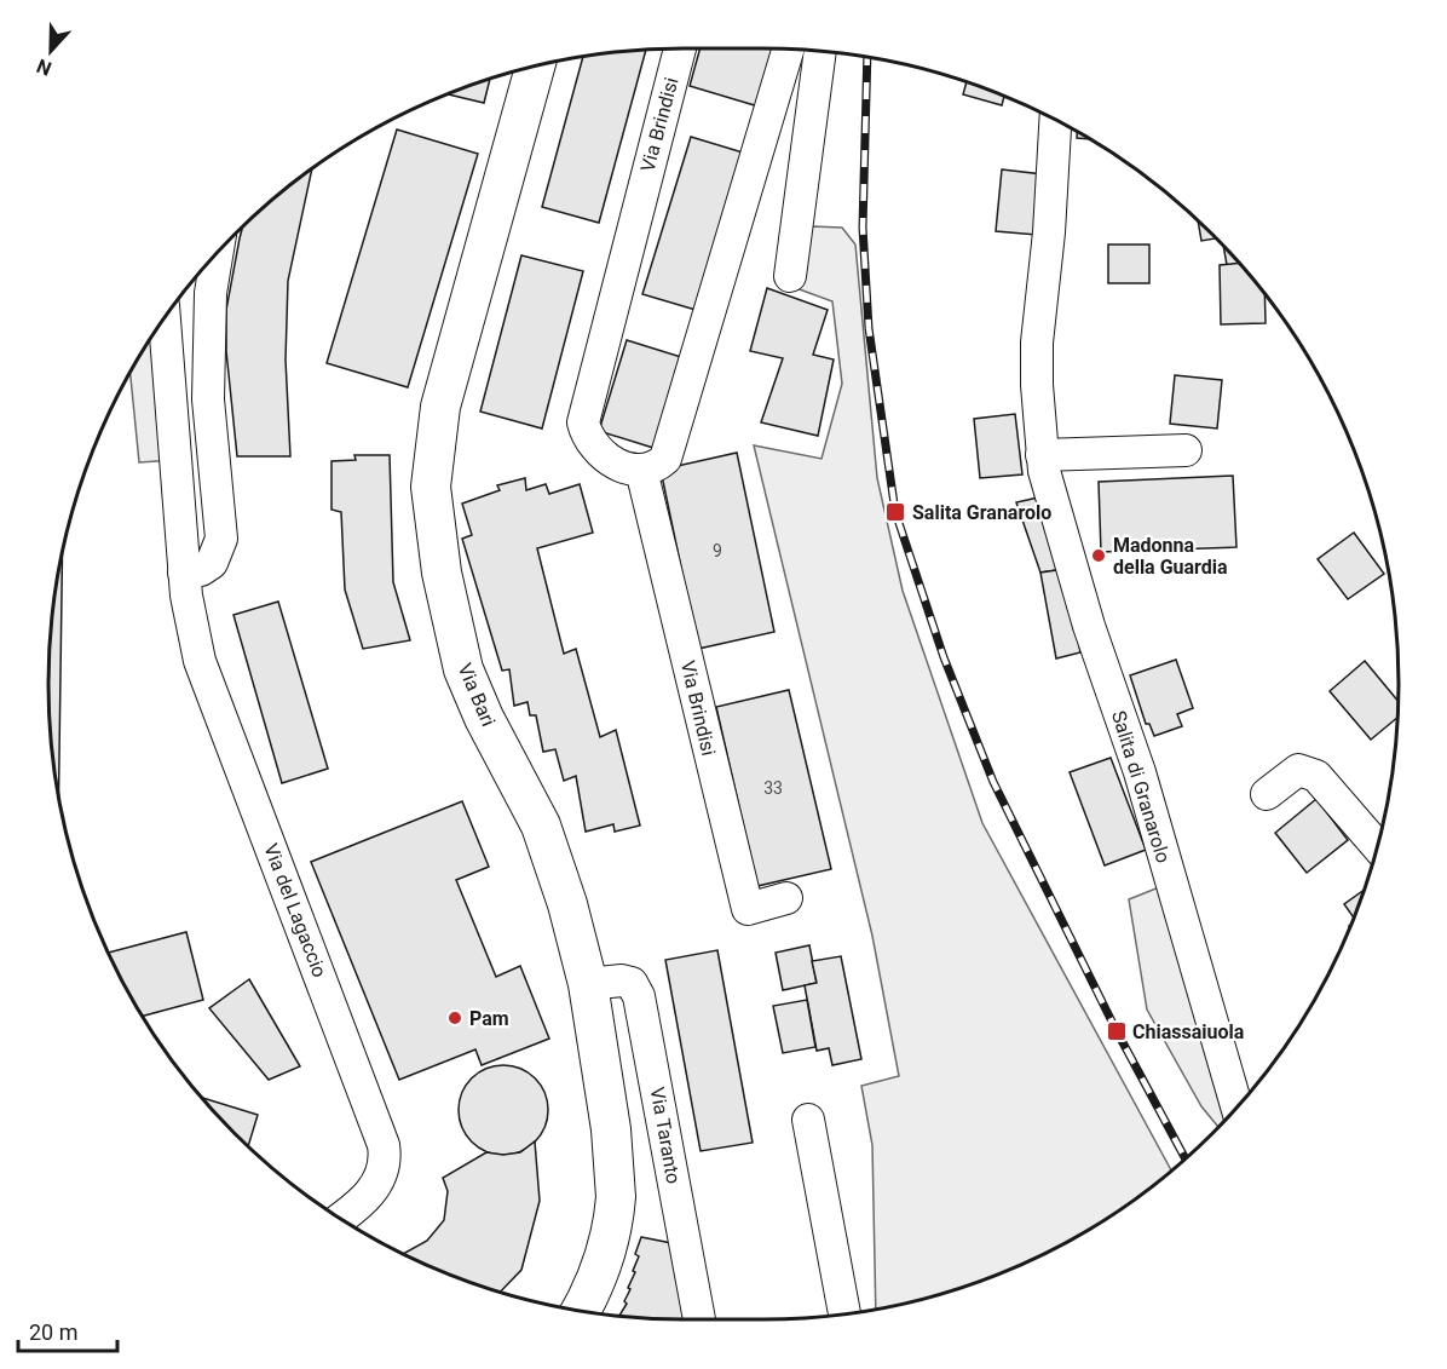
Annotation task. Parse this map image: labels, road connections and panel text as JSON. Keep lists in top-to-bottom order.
{
  "streets": {
    "street": [
      "Via Brindisi",
      "Via Bari",
      "Salita di Granarolo",
      "Via del Lagaccio",
      "Via Taranto"
    ]
  },
  "crossings": [
    ["Via Bari", "Via Taranto"]
  ],
  "places": {
    "transit": ["Salita Granarolo", "Chiassaiuola"],
    "other": ["Madonna della Guardia", "Pam"]
  },
  "house_numbers": ["9", "33"],
  "scale_bar": "20 m",
  "north": "bottom"
}
